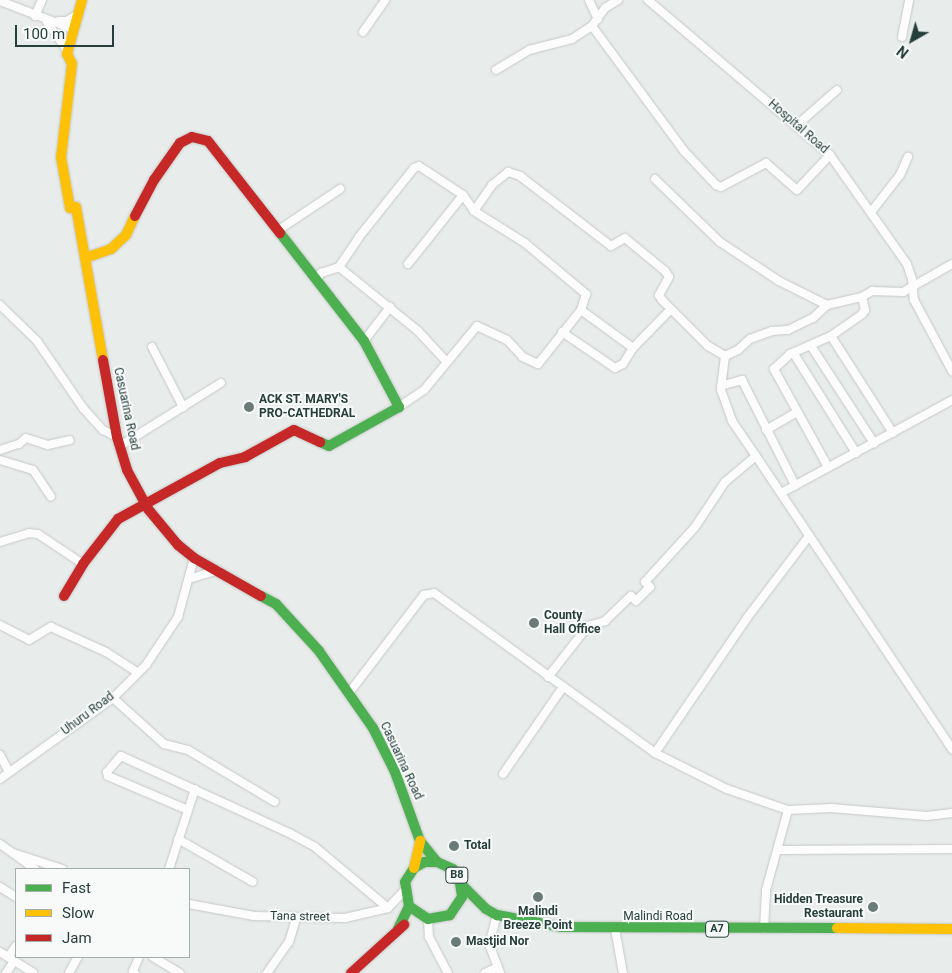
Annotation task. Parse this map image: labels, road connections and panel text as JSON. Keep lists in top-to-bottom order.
{
  "streets": {
    "main road": [
      "Casuarina Road",
      "B8",
      "Malindi Road",
      "A7"
    ],
    "street": ["Hospital Road", "Uhuru Road", "Tana street"]
  },
  "crossings": [
    ["Casuarina Road", "Uhuru Road"],
    ["Casuarina Road", "B8"],
    ["Casuarina Road", "Malindi Road"],
    ["B8", "Malindi Road"]
  ],
  "places": [
    "ACK ST. MARY'S PRO-CATHEDRAL",
    "County Hall Office",
    "Total",
    "Malindi Breeze Point",
    "Hidden Treasure Restaurant",
    "Mastjid Nor"
  ],
  "legend": ["Fast", "Slow", "Jam"],
  "scale_bar": "100 m",
  "north": "bottom left"
}
